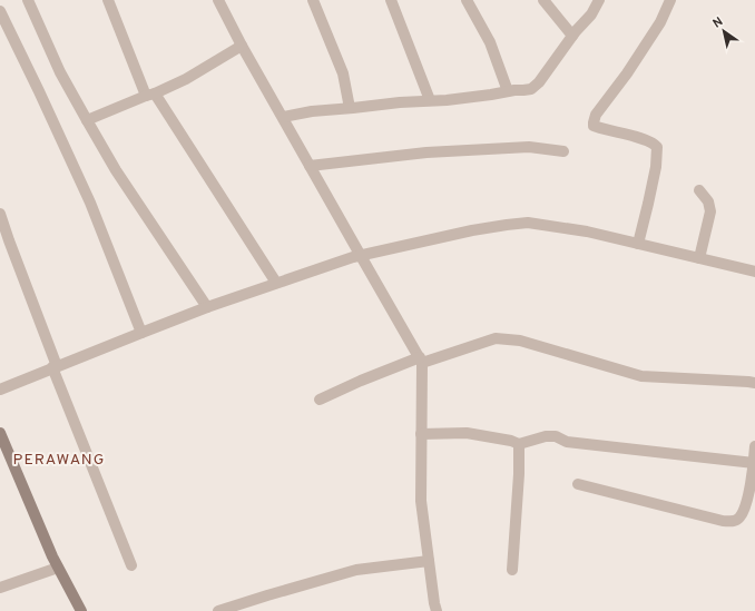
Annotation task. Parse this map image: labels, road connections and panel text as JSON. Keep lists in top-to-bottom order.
{
  "districts": ["PERAWANG"],
  "north": "top left"
}
